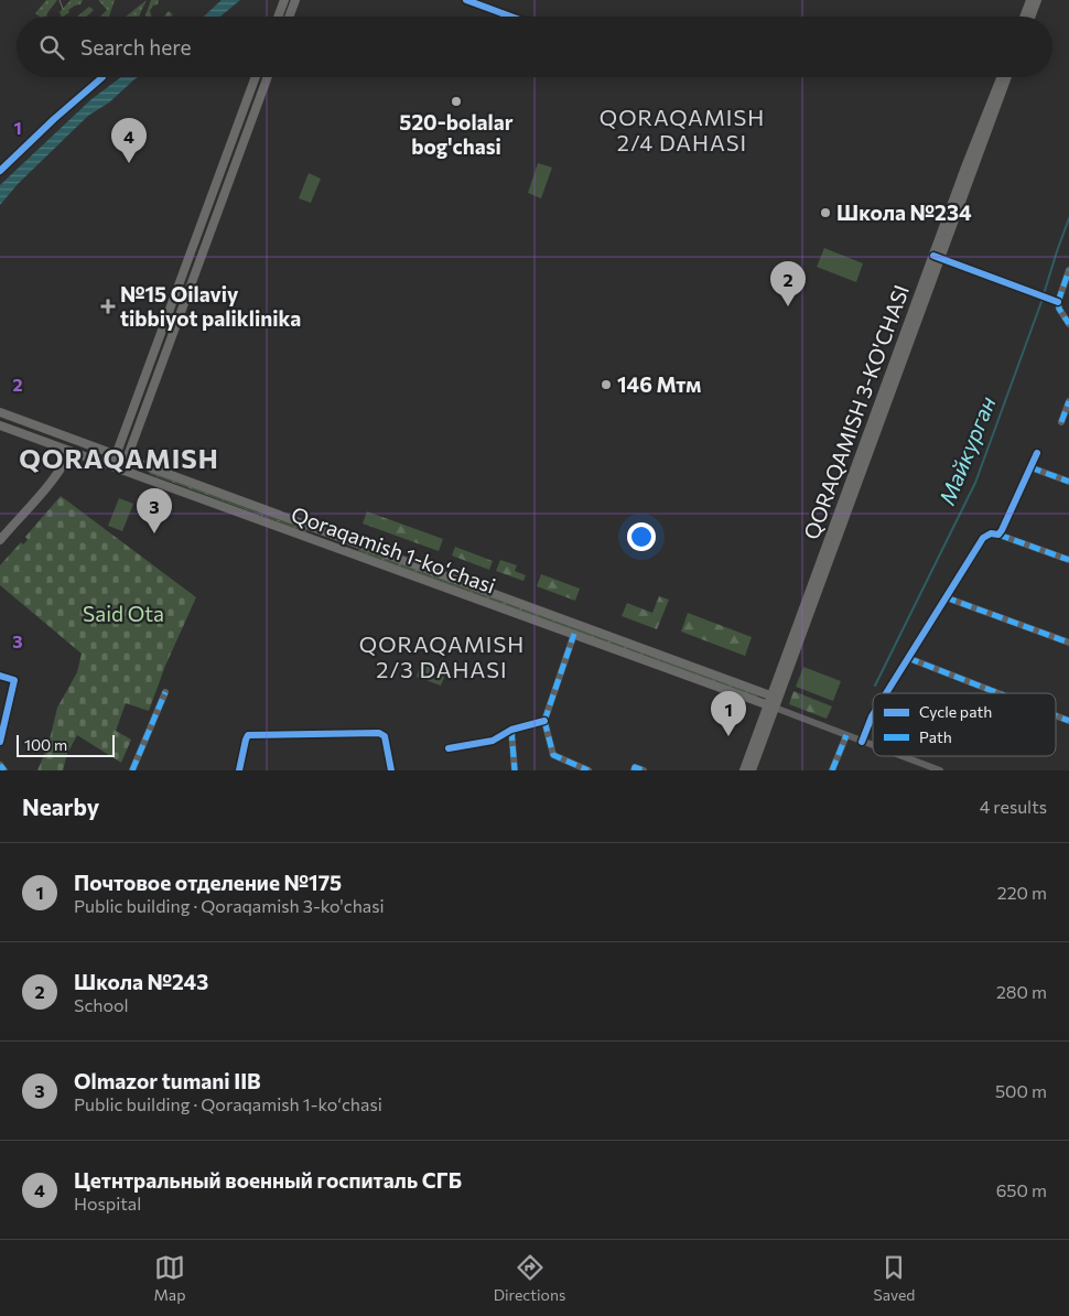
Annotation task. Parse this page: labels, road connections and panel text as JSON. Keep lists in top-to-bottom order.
{
  "streets": {
    "main road": ["QORAQAMISH 3-KO'CHASI", "Qoraqamish 1-koʻchasi"]
  },
  "crossings": [
    ["QORAQAMISH 3-KO'CHASI", "Qoraqamish 1-koʻchasi"]
  ],
  "districts": ["QORAQAMISH 2/4 DAHASI", "QORAQAMISH", "QORAQAMISH 2/3 DAHASI"],
  "water": ["Майкурган"],
  "parks": ["Said Ota"],
  "places": {
    "other": ["520-bolalar bog'chasi", "Школа №234", "146 Мтм"],
    "health": ["№15 Oilaviy tibbiyot paliklinika"]
  },
  "legend": ["Cycle path", "Path"],
  "scale_bar": "100 m",
  "page": {
    "search": "Search here",
    "pins": [
      "4",
      "2",
      "3",
      "1"
    ],
    "scale": "100 m",
    "heading": ["Nearby", "4 results"],
    "list": [
      {
        "mark": "1",
        "name": "Почтовое отделение №175",
        "note": "Public building · Qoraqamish 3-ko'chasi",
        "value": "220 m"
      },
      {
        "mark": "2",
        "name": "Школа №243",
        "note": "School",
        "value": "280 m"
      },
      {
        "mark": "3",
        "name": "Olmazor tumani IIB",
        "note": "Public building · Qoraqamish 1-koʻchasi",
        "value": "500 m"
      },
      {
        "mark": "4",
        "name": "Цетнтральный военный госпиталь СГБ",
        "note": "Hospital",
        "value": "650 m"
      }
    ],
    "nav": ["Map", "Directions", "Saved"]
  },
  "grid": {
    "rows": ["1", "2", "3"]
  }
}
